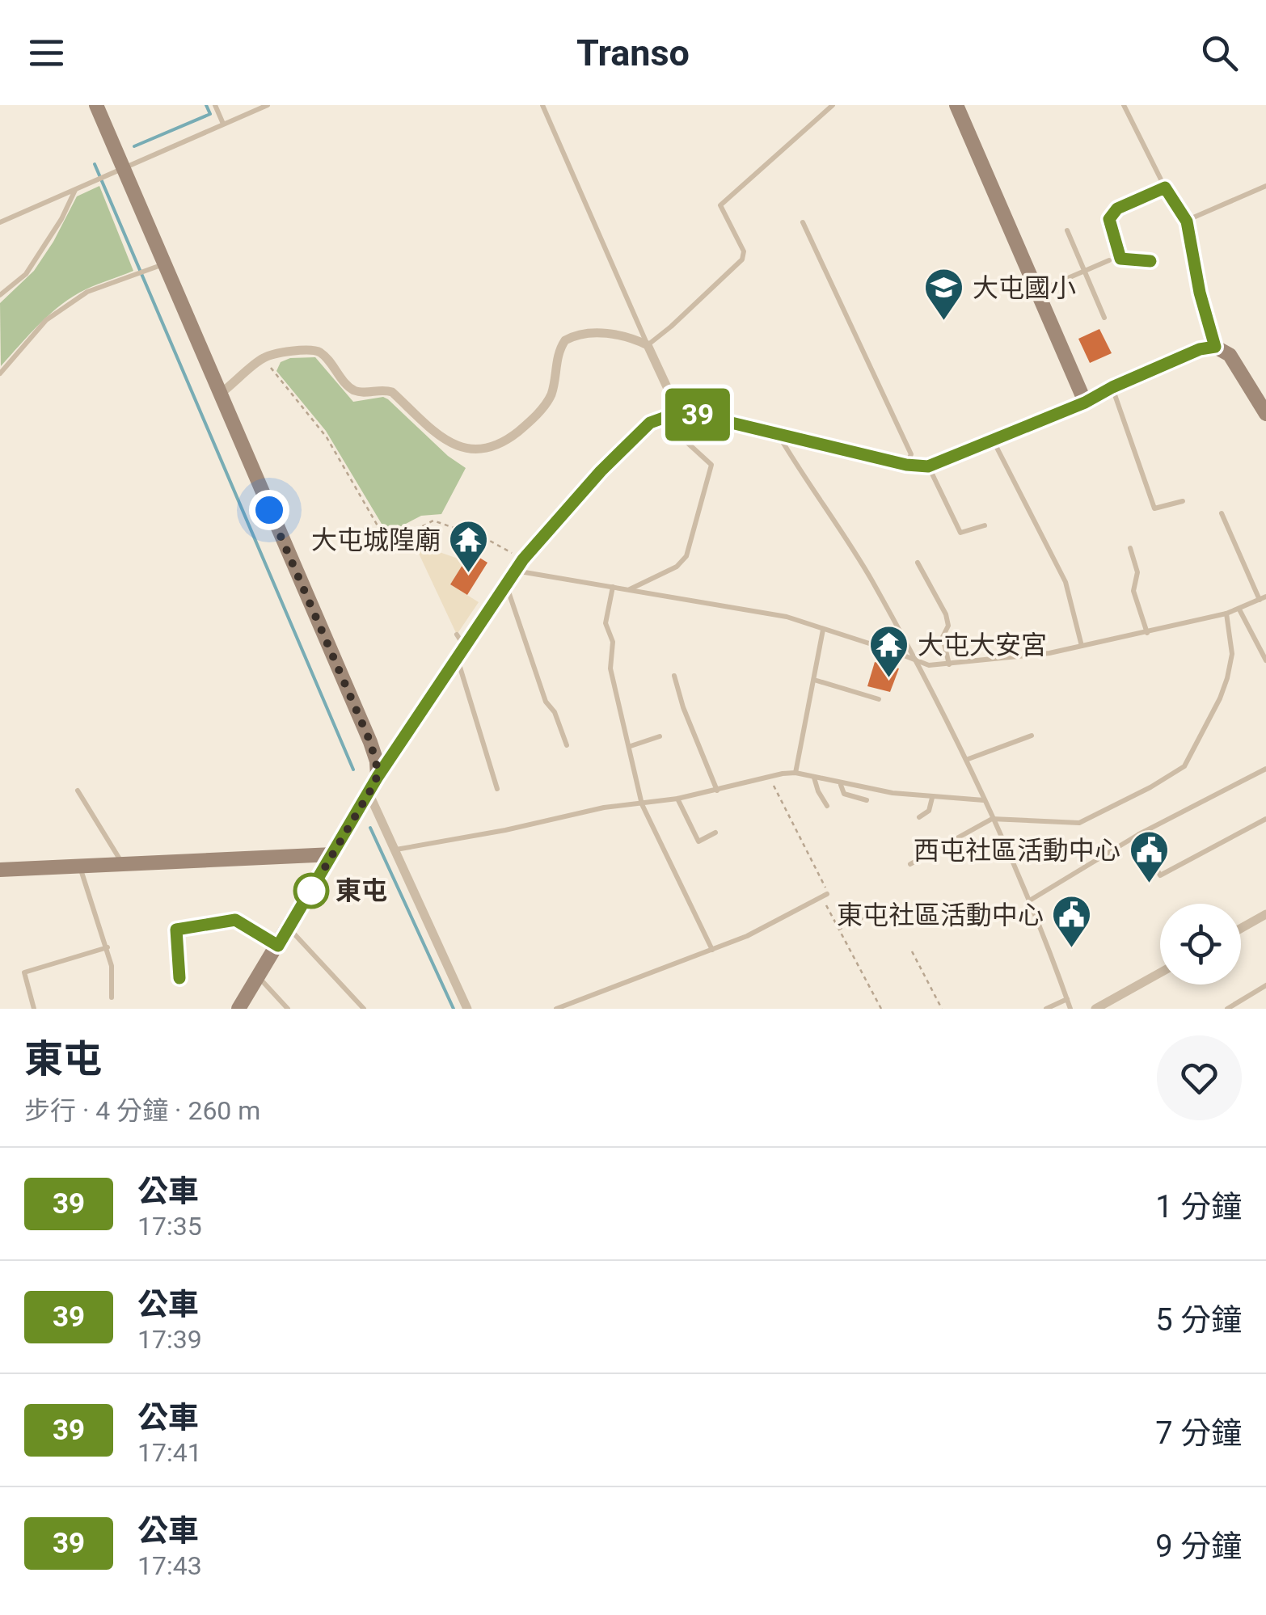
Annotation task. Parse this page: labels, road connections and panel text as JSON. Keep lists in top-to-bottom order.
{
  "places": {
    "school or university": ["大屯國小"],
    "temple": ["大屯城隍廟", "大屯大安宮"],
    "public building": ["西屯社區活動中心", "東屯社區活動中心"],
    "other": ["東屯"]
  },
  "lines": ["bus line 39"],
  "page": {
    "header": "Transo",
    "on_map": "39",
    "heading": ["東屯", "步行 · 4 分鐘 · 260 m"],
    "list": [
      {
        "mark": "39",
        "name": "公車",
        "note": "17:35",
        "value": "1 分鐘"
      },
      {
        "mark": "39",
        "name": "公車",
        "note": "17:39",
        "value": "5 分鐘"
      },
      {
        "mark": "39",
        "name": "公車",
        "note": "17:41",
        "value": "7 分鐘"
      },
      {
        "mark": "39",
        "name": "公車",
        "note": "17:43",
        "value": "9 分鐘"
      }
    ]
  }
}
